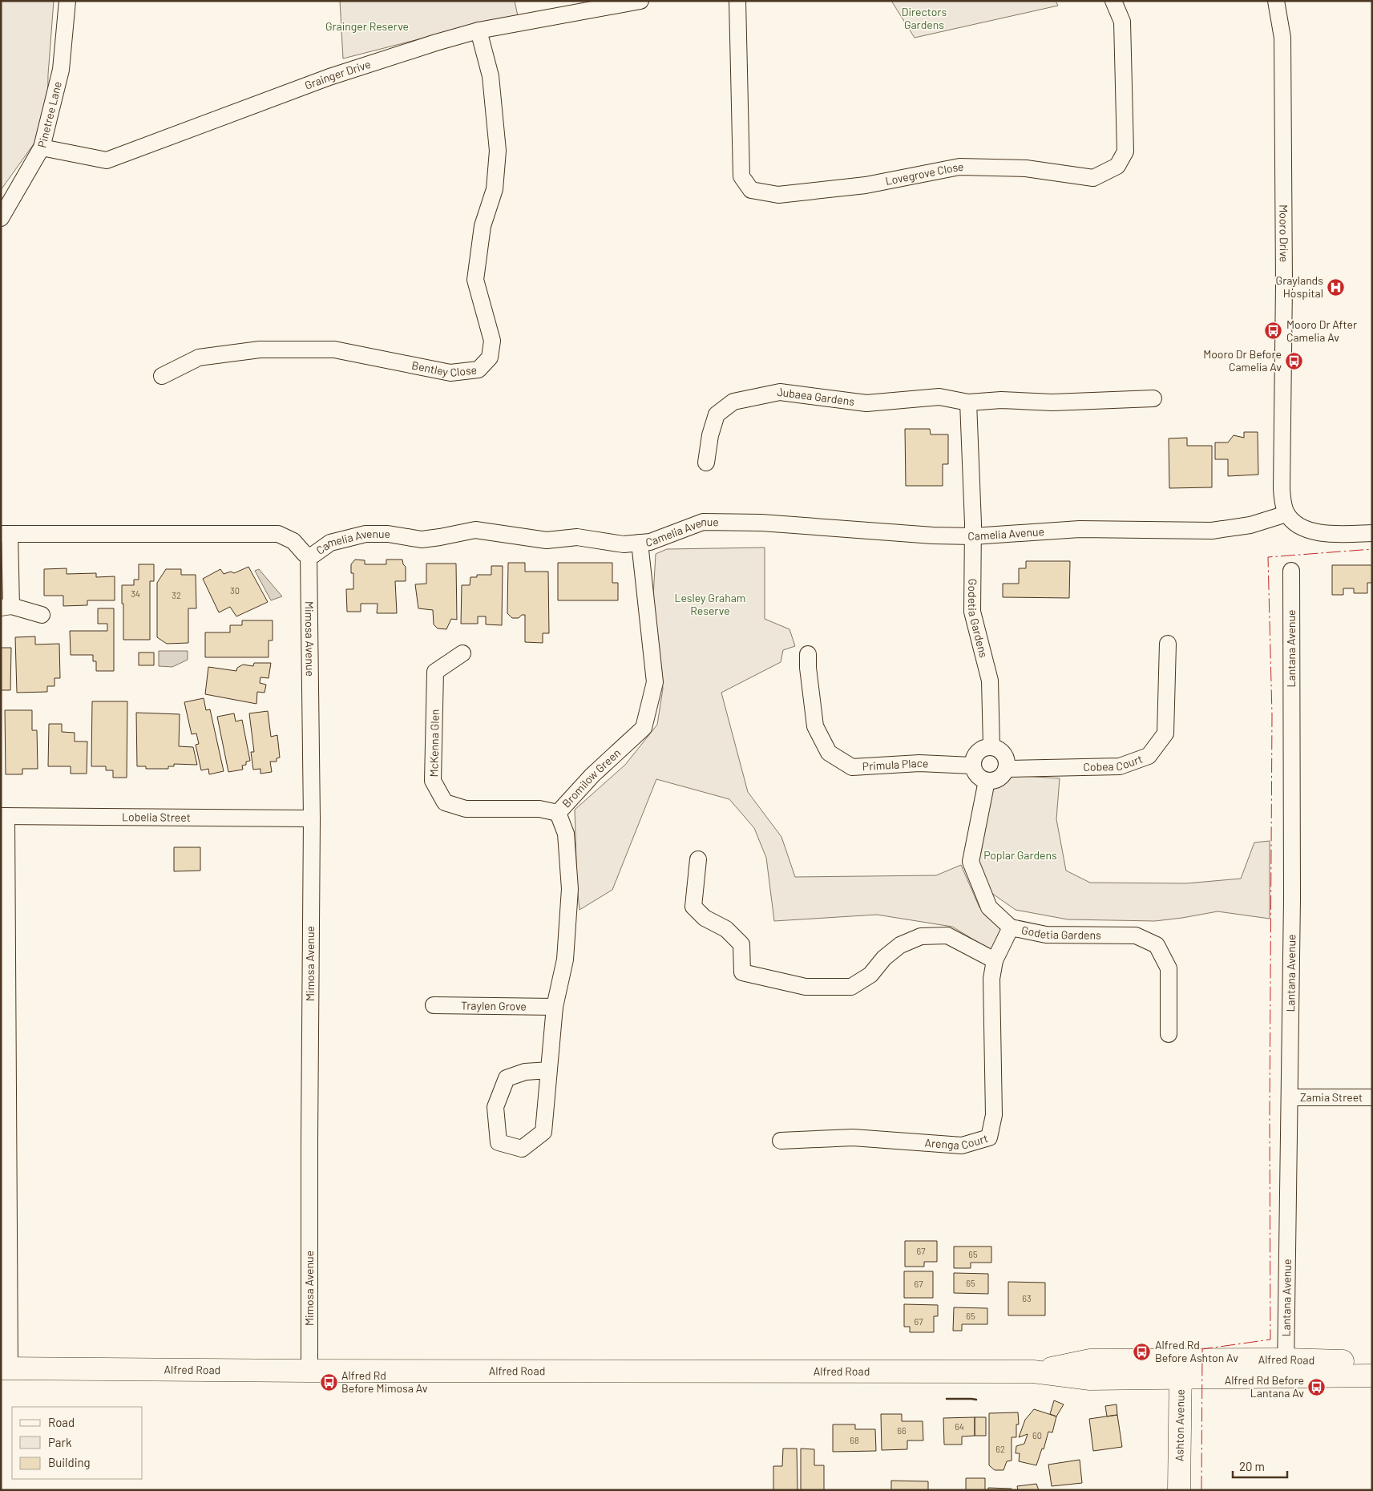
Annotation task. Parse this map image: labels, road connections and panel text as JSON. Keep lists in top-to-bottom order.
{
  "streets": {
    "main road": ["Alfred Road", "Ashton Avenue"],
    "street": [
      "Grainger Drive",
      "Pinetree Lane",
      "Lovegrove Close",
      "Mooro Drive",
      "Bentley Close",
      "Jubaea Gardens",
      "Camelia Avenue",
      "Godetia Gardens",
      "Mimosa Avenue",
      "Lantana Avenue",
      "McKenna Glen",
      "Cobea Court",
      "Primula Place",
      "Bromilow Green",
      "Lobelia Street",
      "Traylen Grove",
      "Zamia Street",
      "Arenga Court"
    ]
  },
  "crossings": [
    ["Grainger Drive", "Pinetree Lane"],
    ["Grainger Drive", "Bentley Close"],
    ["Mooro Drive", "Camelia Avenue"],
    ["Camelia Avenue", "Godetia Gardens"],
    ["Camelia Avenue", "Mimosa Avenue"],
    ["Camelia Avenue", "Bromilow Green"],
    ["Godetia Gardens", "Cobea Court"],
    ["Godetia Gardens", "Primula Place"],
    ["Godetia Gardens", "Arenga Court"],
    ["Mimosa Avenue", "Lobelia Street"],
    ["Mimosa Avenue", "Alfred Road"],
    ["Lantana Avenue", "Zamia Street"],
    ["Lantana Avenue", "Alfred Road"],
    ["McKenna Glen", "Bromilow Green"],
    ["Cobea Court", "Primula Place"],
    ["Bromilow Green", "Traylen Grove"],
    ["Alfred Road", "Ashton Avenue"]
  ],
  "parks": [
    "Directors Gardens",
    "Grainger Reserve",
    "Lesley Graham Reserve",
    "Poplar Gardens"
  ],
  "places": {
    "hospital": ["Graylands Hospital"],
    "bus stop": [
      "Mooro Dr After Camelia Av",
      "Mooro Dr Before Camelia Av",
      "Alfred Rd Before Ashton Av",
      "Alfred Rd Before Mimosa Av",
      "Alfred Rd Before Lantana Av"
    ]
  },
  "house_numbers": [
    "30",
    "34",
    "32",
    "67",
    "65",
    "65",
    "67",
    "63",
    "65",
    "67",
    "64",
    "66",
    "60",
    "68",
    "62"
  ],
  "legend": ["Road", "Park", "Building"],
  "scale_bar": "20 m"
}
